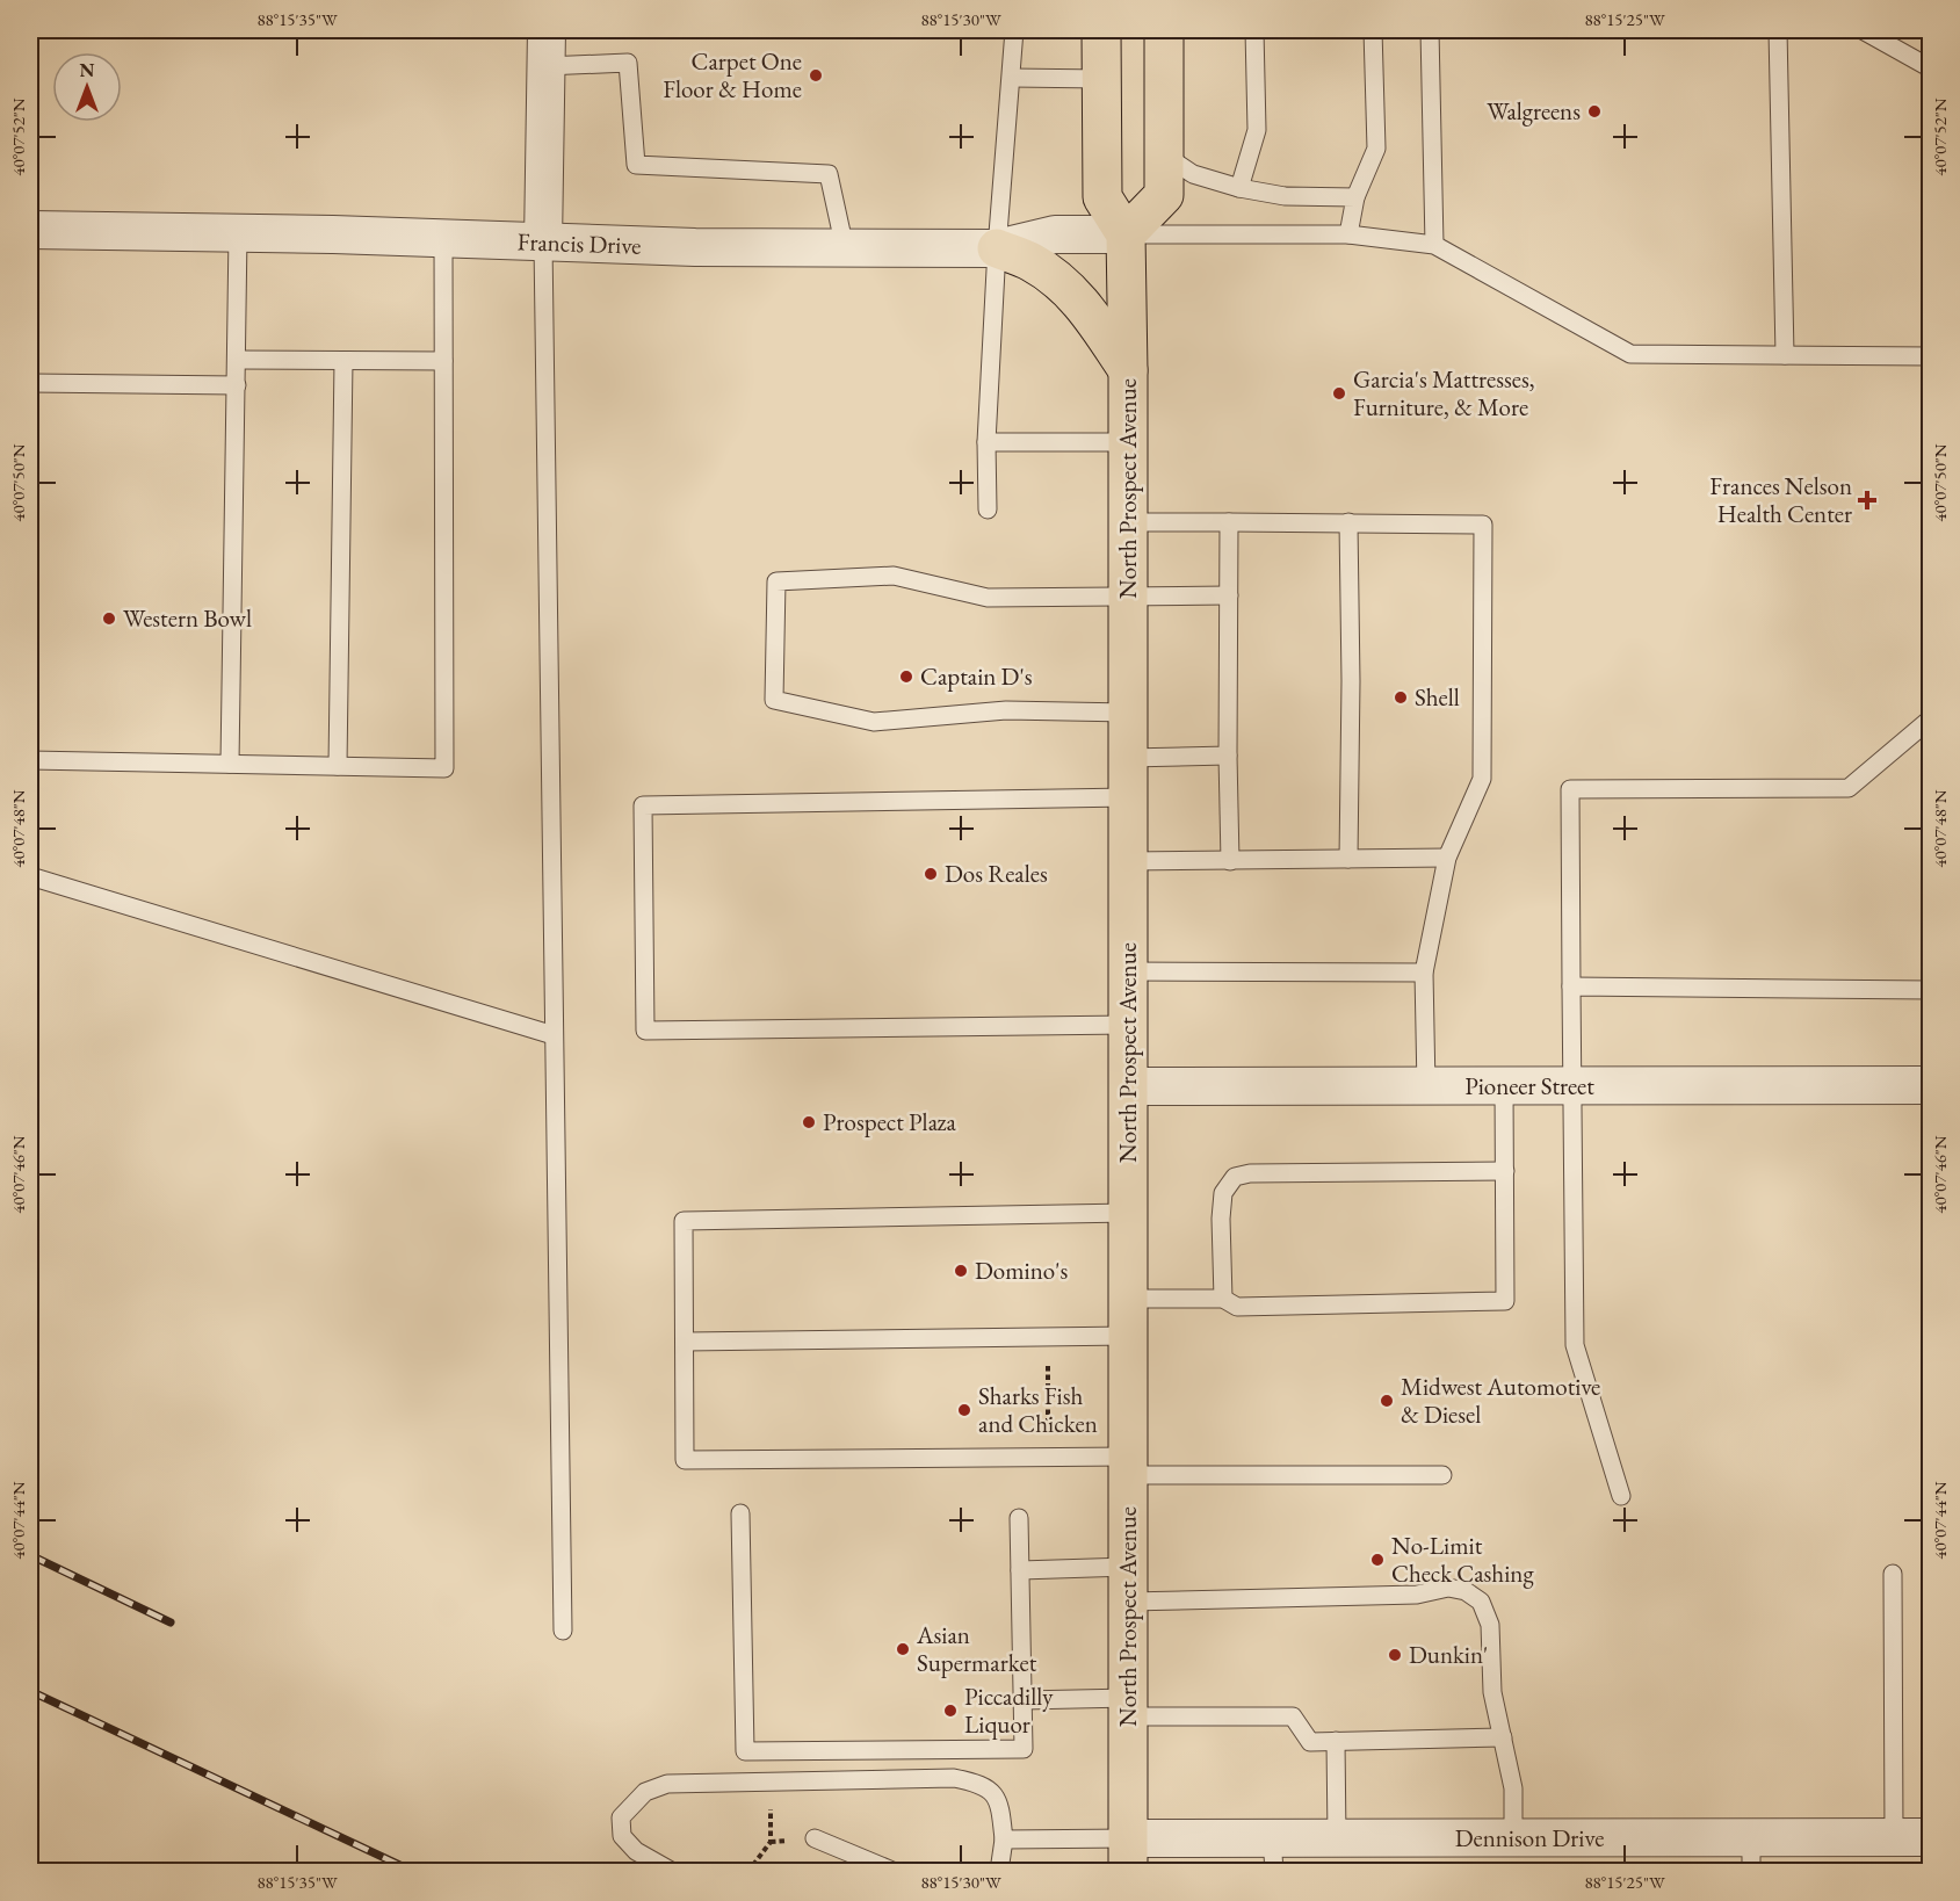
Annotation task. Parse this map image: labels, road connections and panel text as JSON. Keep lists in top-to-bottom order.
{
  "streets": {
    "main road": ["North Prospect Avenue"],
    "street": ["Francis Drive", "Pioneer Street", "Dennison Drive"]
  },
  "crossings": [
    ["Francis Drive", "North Prospect Avenue"],
    ["North Prospect Avenue", "Pioneer Street"],
    ["North Prospect Avenue", "Dennison Drive"]
  ],
  "places": {
    "other": [
      "Carpet One Floor & Home",
      "Walgreens",
      "Garcia's Mattresses, Furniture, & More",
      "Western Bowl",
      "Captain D's",
      "Shell",
      "Dos Reales",
      "Prospect Plaza",
      "Domino's",
      "Midwest Automotive & Diesel",
      "Sharks Fish and Chicken",
      "No-Limit Check Cashing",
      "Asian Supermarket",
      "Dunkin'",
      "Piccadilly Liquor"
    ],
    "health": ["Frances Nelson Health Center"]
  },
  "north": "top",
  "coordinates": [
    "88°15'35\"W",
    "88°15'30\"W",
    "88°15'25\"W",
    "40°07'52\"N",
    "40°07'50\"N",
    "40°07'48\"N",
    "40°07'46\"N",
    "40°07'44\"N"
  ]
}
